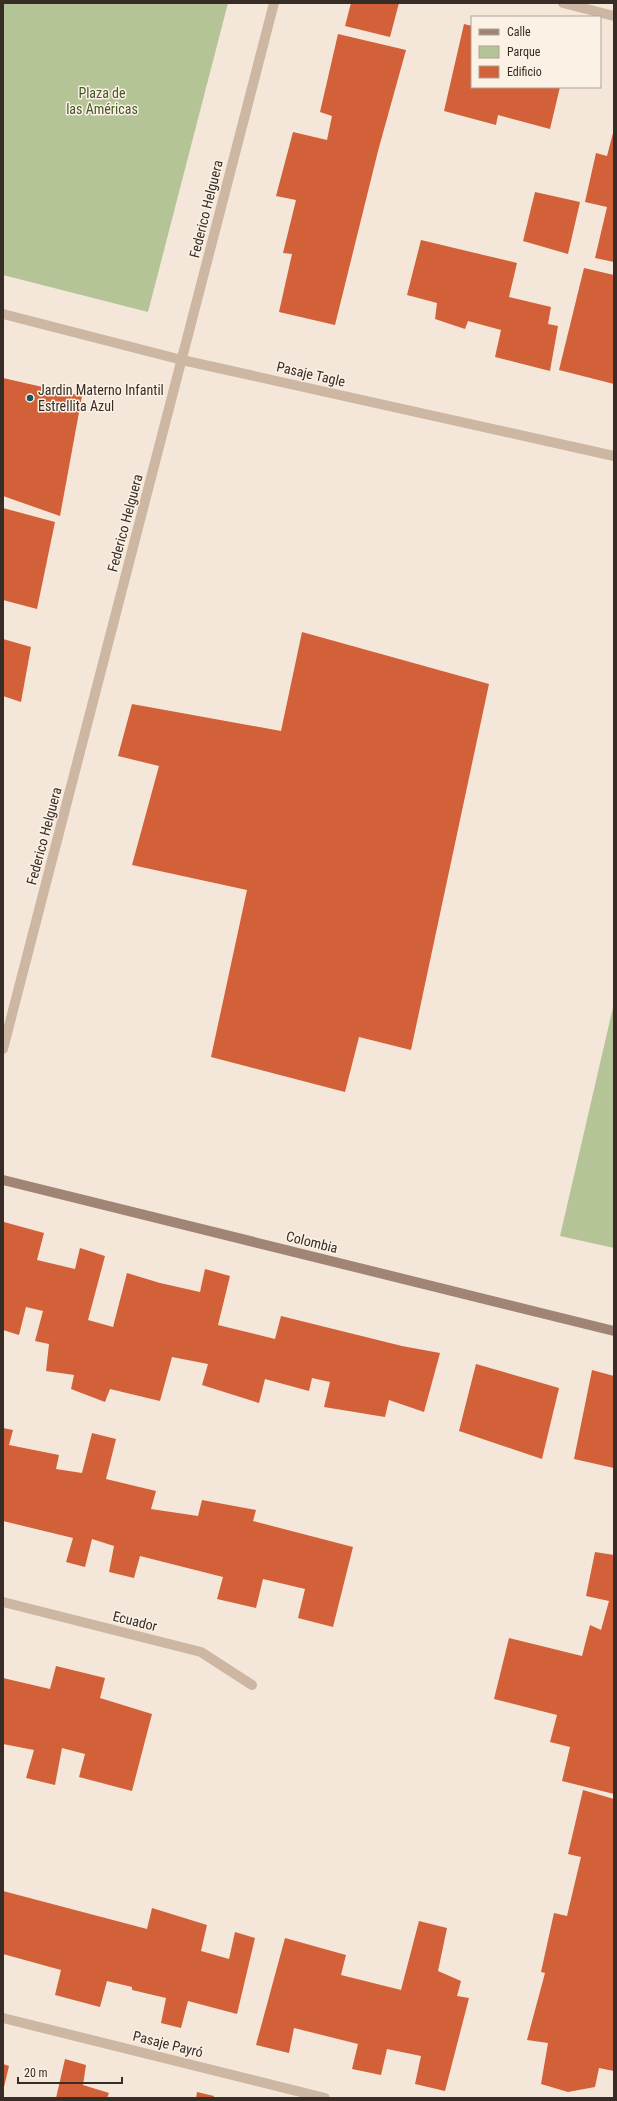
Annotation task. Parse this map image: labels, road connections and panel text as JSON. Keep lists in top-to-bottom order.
{
  "streets": {
    "street": [
      "Federico Helguera",
      "Pasaje Tagle",
      "Colombia",
      "Ecuador",
      "Pasaje Payró"
    ]
  },
  "crossings": [
    ["Federico Helguera", "Pasaje Tagle"]
  ],
  "parks": ["Plaza de las Américas"],
  "places": ["Jardin Materno Infantil Estrellita Azul"],
  "legend": ["Calle", "Parque", "Edificio"],
  "scale_bar": "20 m"
}
